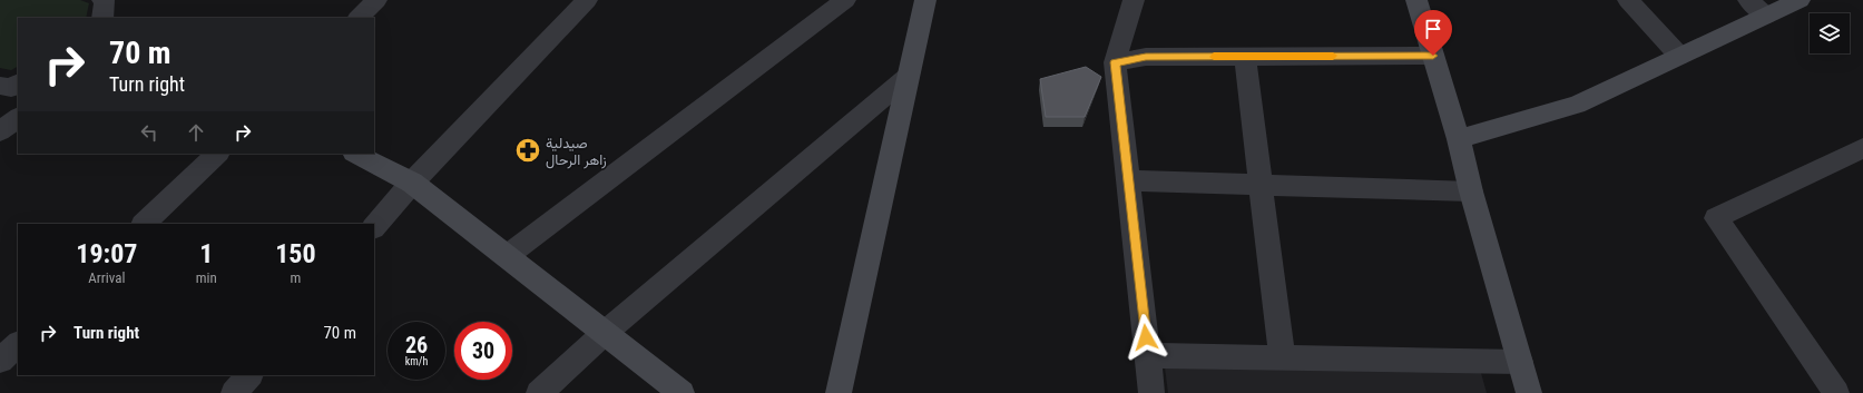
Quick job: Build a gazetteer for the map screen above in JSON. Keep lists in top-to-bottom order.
{
  "places": {
    "pharmacy": ["صيدلية زاهر الرحال"]
  },
  "page": {
    "turn": ["70 m", "Turn right"],
    "eta": [
      "19:07",
      "Arrival",
      "1",
      "min",
      "150",
      "m"
    ],
    "list": [
      {
        "name": "Turn right",
        "value": "70 m"
      }
    ],
    "speed": "26 km/h",
    "limit": "30"
  }
}
